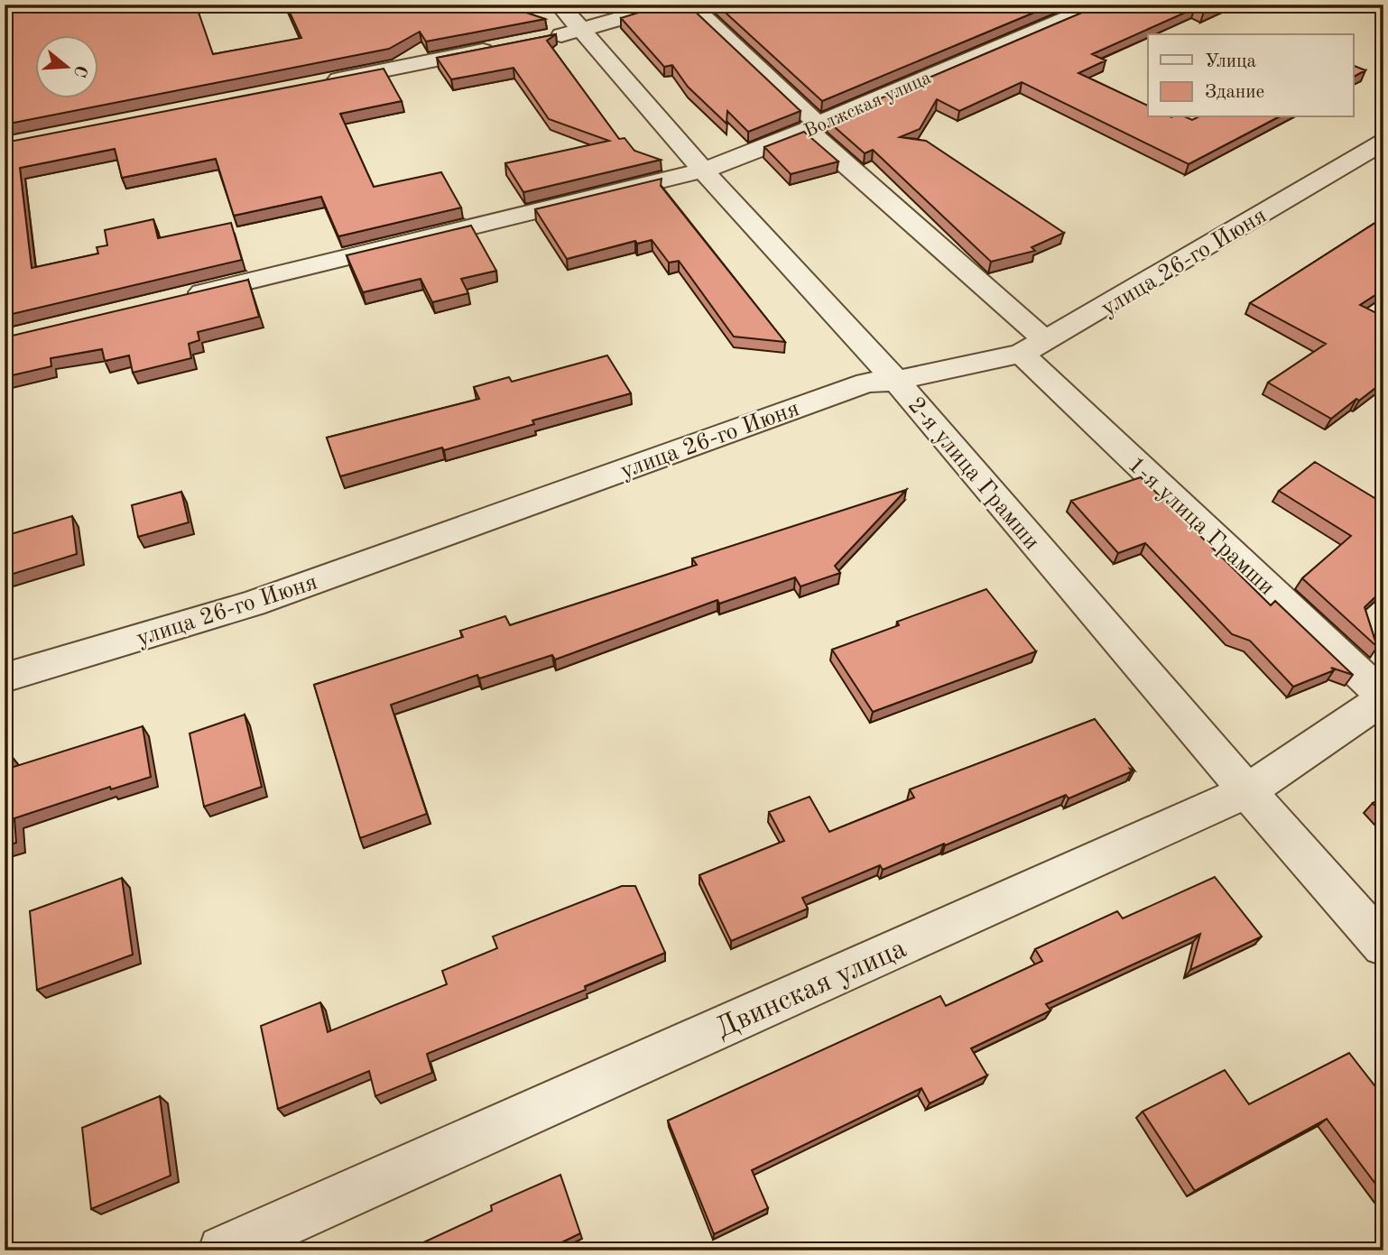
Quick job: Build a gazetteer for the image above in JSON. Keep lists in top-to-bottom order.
{
  "streets": {
    "street": [
      "Волжская улица",
      "улица 26-го Июня",
      "2-я улица Грамши",
      "1-я улица Грамши",
      "Двинская улица"
    ]
  },
  "crossings": [
    ["Волжская улица", "2-я улица Грамши"],
    ["Волжская улица", "1-я улица Грамши"],
    ["улица 26-го Июня", "2-я улица Грамши"],
    ["улица 26-го Июня", "1-я улица Грамши"],
    ["2-я улица Грамши", "Двинская улица"],
    ["1-я улица Грамши", "Двинская улица"]
  ],
  "legend": ["Улица", "Здание"],
  "north": "right"
}
